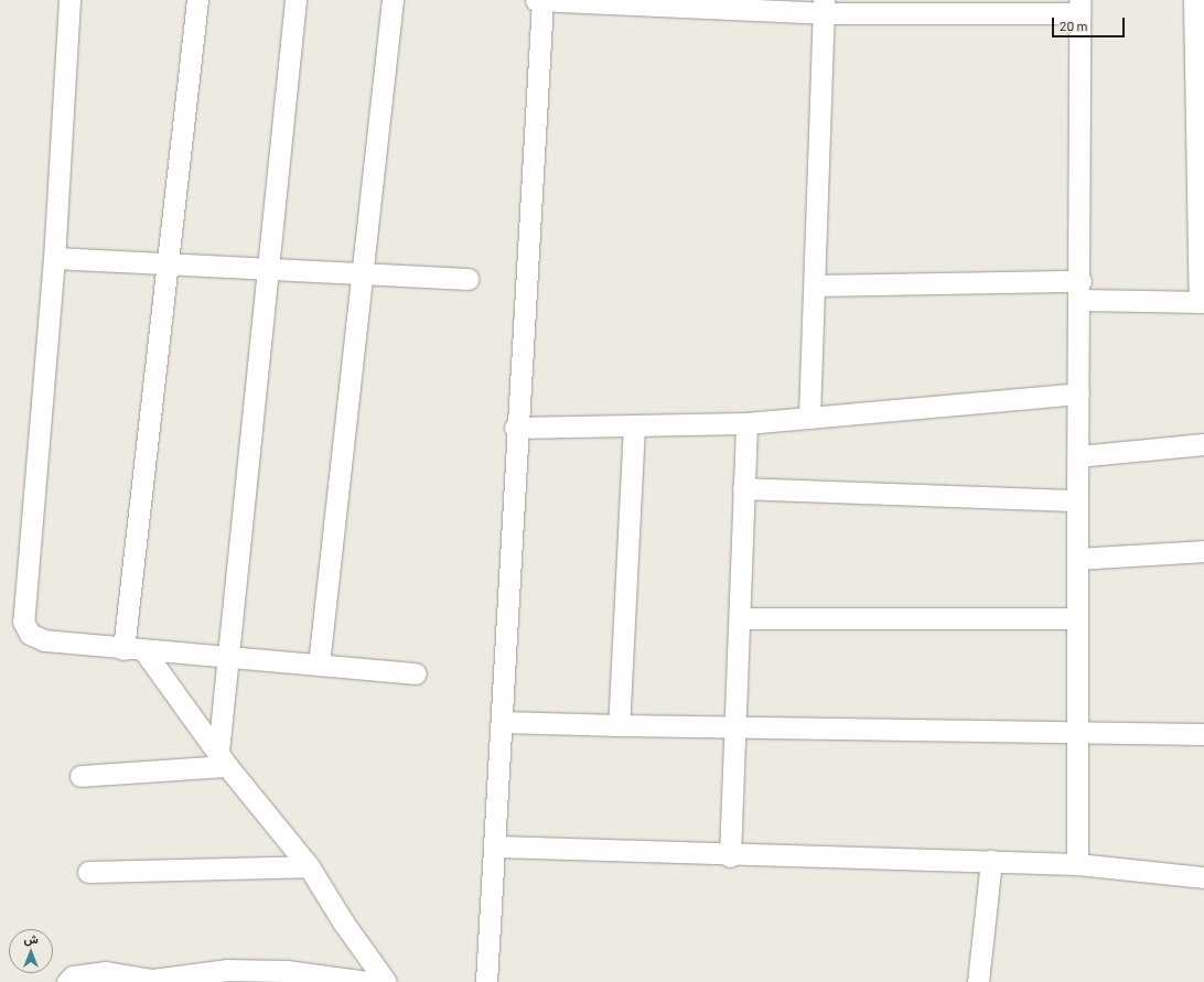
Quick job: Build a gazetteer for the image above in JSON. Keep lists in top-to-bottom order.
{
  "scale_bar": "20 m",
  "north": "top"
}
